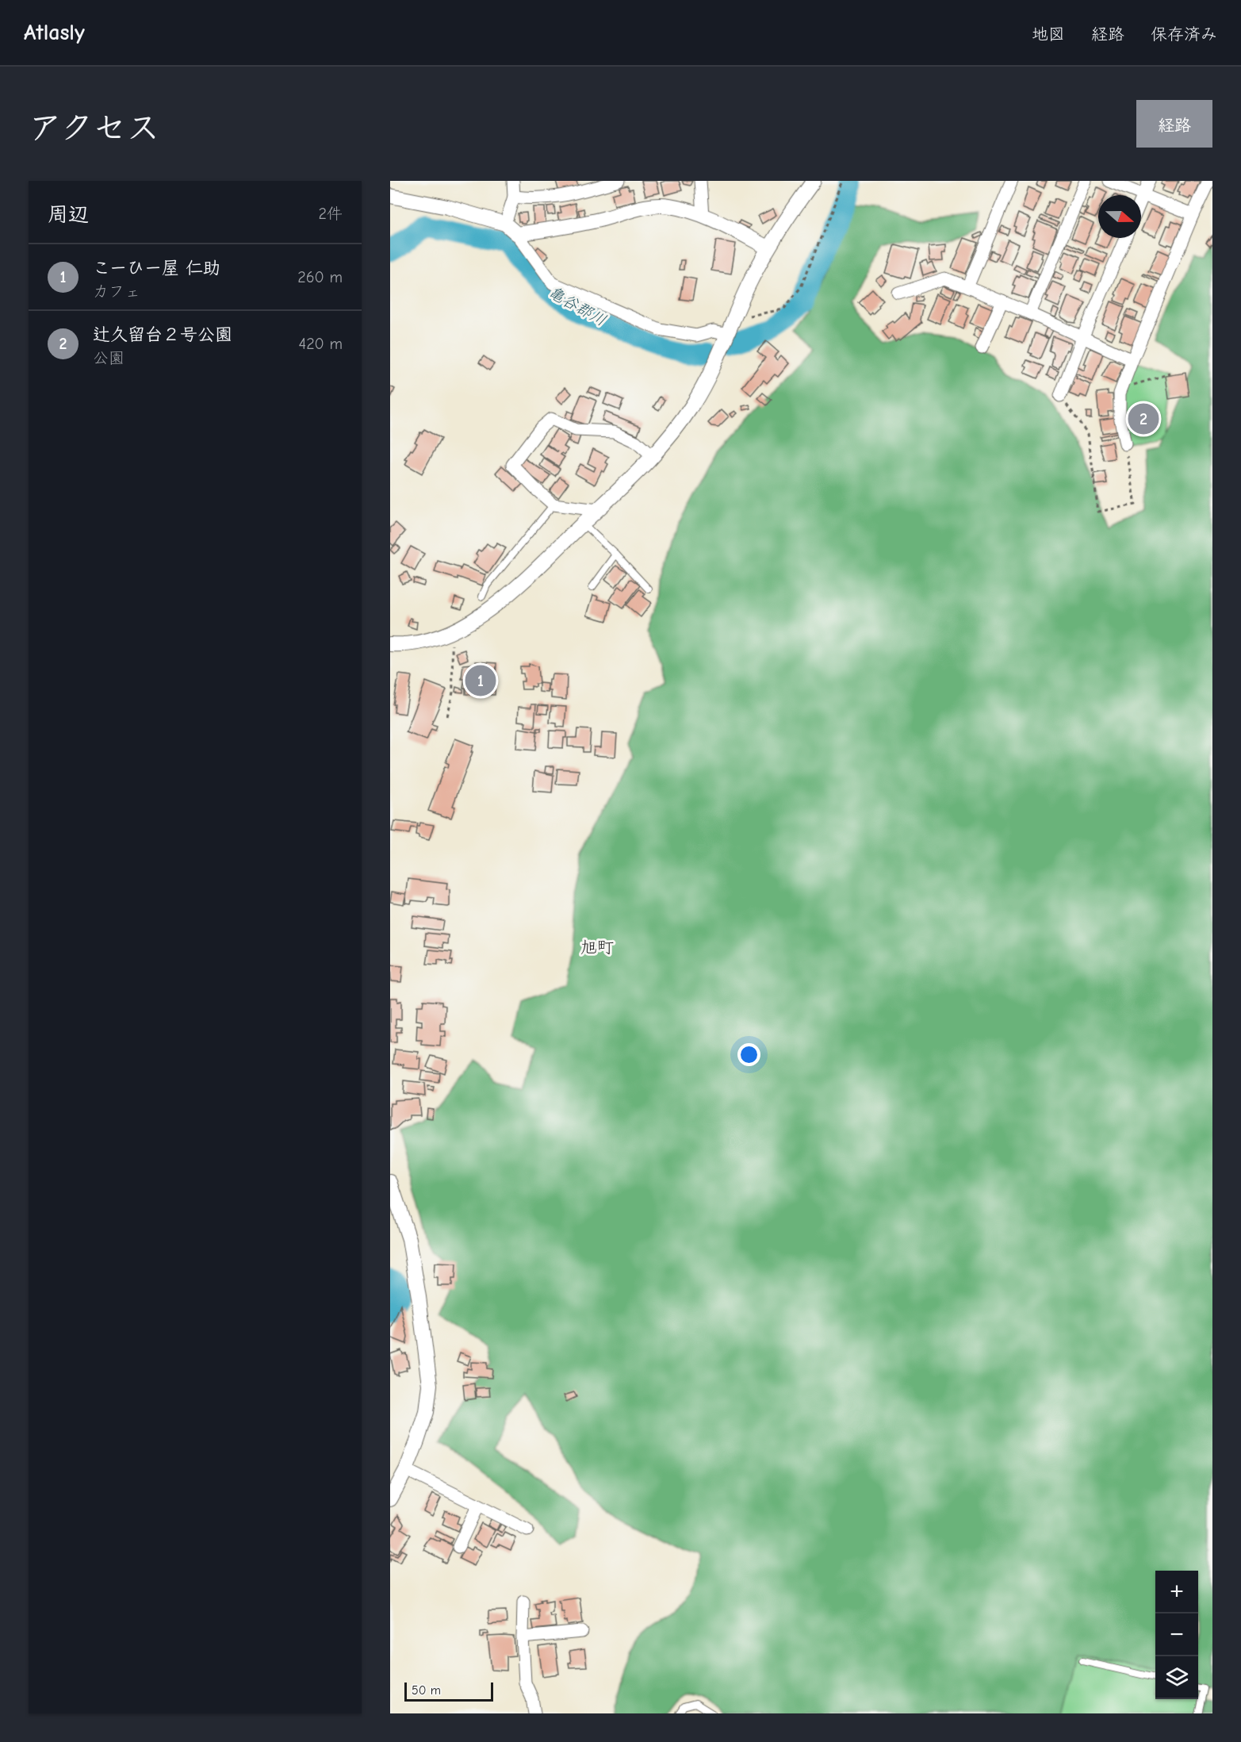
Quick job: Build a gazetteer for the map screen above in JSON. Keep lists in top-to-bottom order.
{
  "districts": ["旭町"],
  "water": ["亀谷郡川"],
  "scale_bar": "50 m",
  "north": "right",
  "page": {
    "header": "Atlasly",
    "nav": ["地図", "経路", "保存済み"],
    "title": "アクセス",
    "buttons": "経路",
    "heading": ["周辺", "2件"],
    "list": [
      {
        "mark": "1",
        "name": "こーひー屋 仁助",
        "note": "カフェ",
        "value": "260 m"
      },
      {
        "mark": "2",
        "name": "辻久留台２号公園",
        "note": "公園",
        "value": "420 m"
      }
    ],
    "pins": ["2", "1"],
    "map_buttons": ["+", "−"],
    "scale": "50 m"
  }
}
